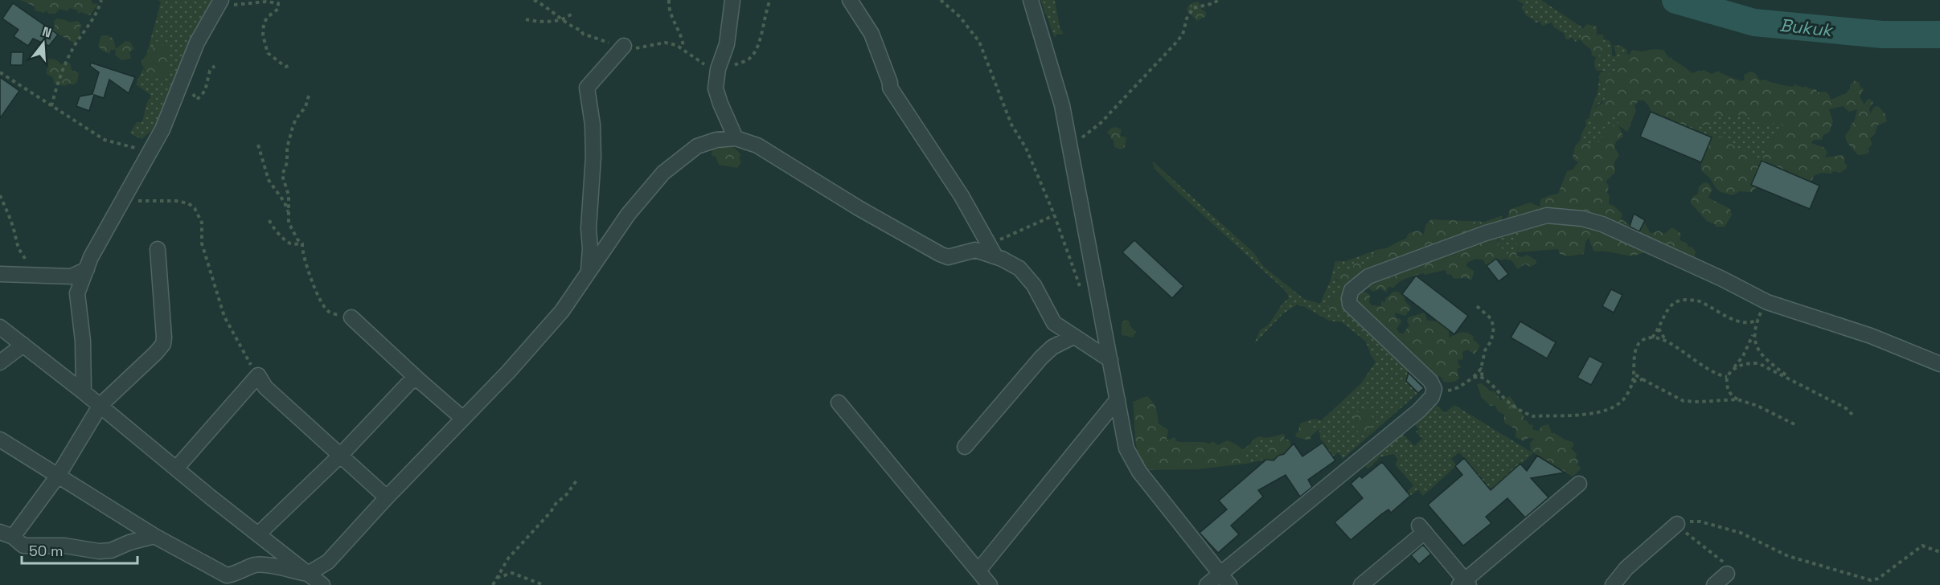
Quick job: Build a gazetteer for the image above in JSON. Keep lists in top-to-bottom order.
{
  "water": ["Bukuk"],
  "scale_bar": "50 m",
  "north": "top"
}
